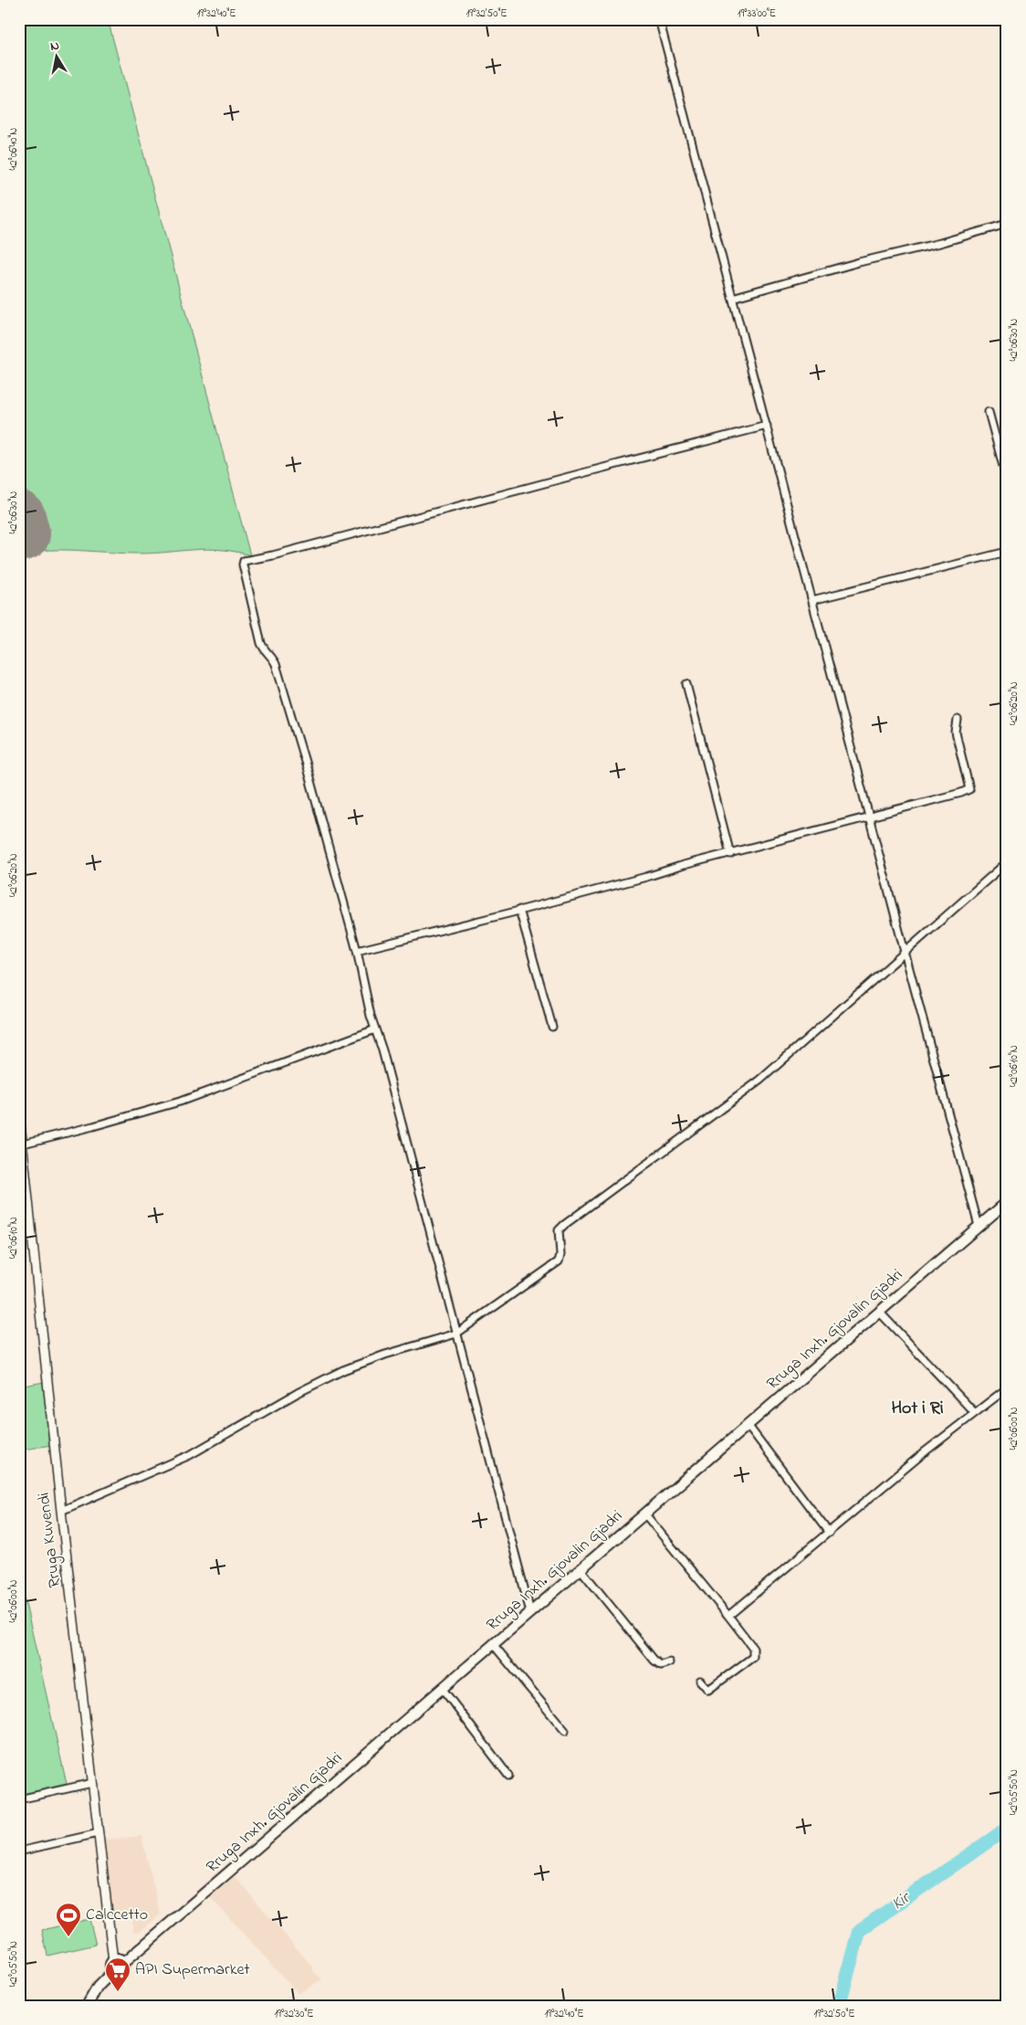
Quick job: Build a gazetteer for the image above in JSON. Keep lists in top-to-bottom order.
{
  "streets": {
    "main road": ["Rruga Inxh. Gjovalin Gjadri"],
    "street": ["Rruga Kuvendi"]
  },
  "crossings": [
    ["Rruga Inxh. Gjovalin Gjadri", "Rruga Kuvendi"]
  ],
  "districts": ["Hot i Ri"],
  "water": ["Kir"],
  "places": {
    "sports": ["Calccetto"],
    "supermarket": ["API Supermarket"]
  },
  "north": "top",
  "coordinates": [
    "19°32'40\"E",
    "19°32'50\"E",
    "19°33'00\"E",
    "42°06'40\"N",
    "42°06'30\"N",
    "42°06'20\"N",
    "42°06'10\"N",
    "42°06'00\"N",
    "42°05'50\"N",
    "19°32'30\"E"
  ]
}
